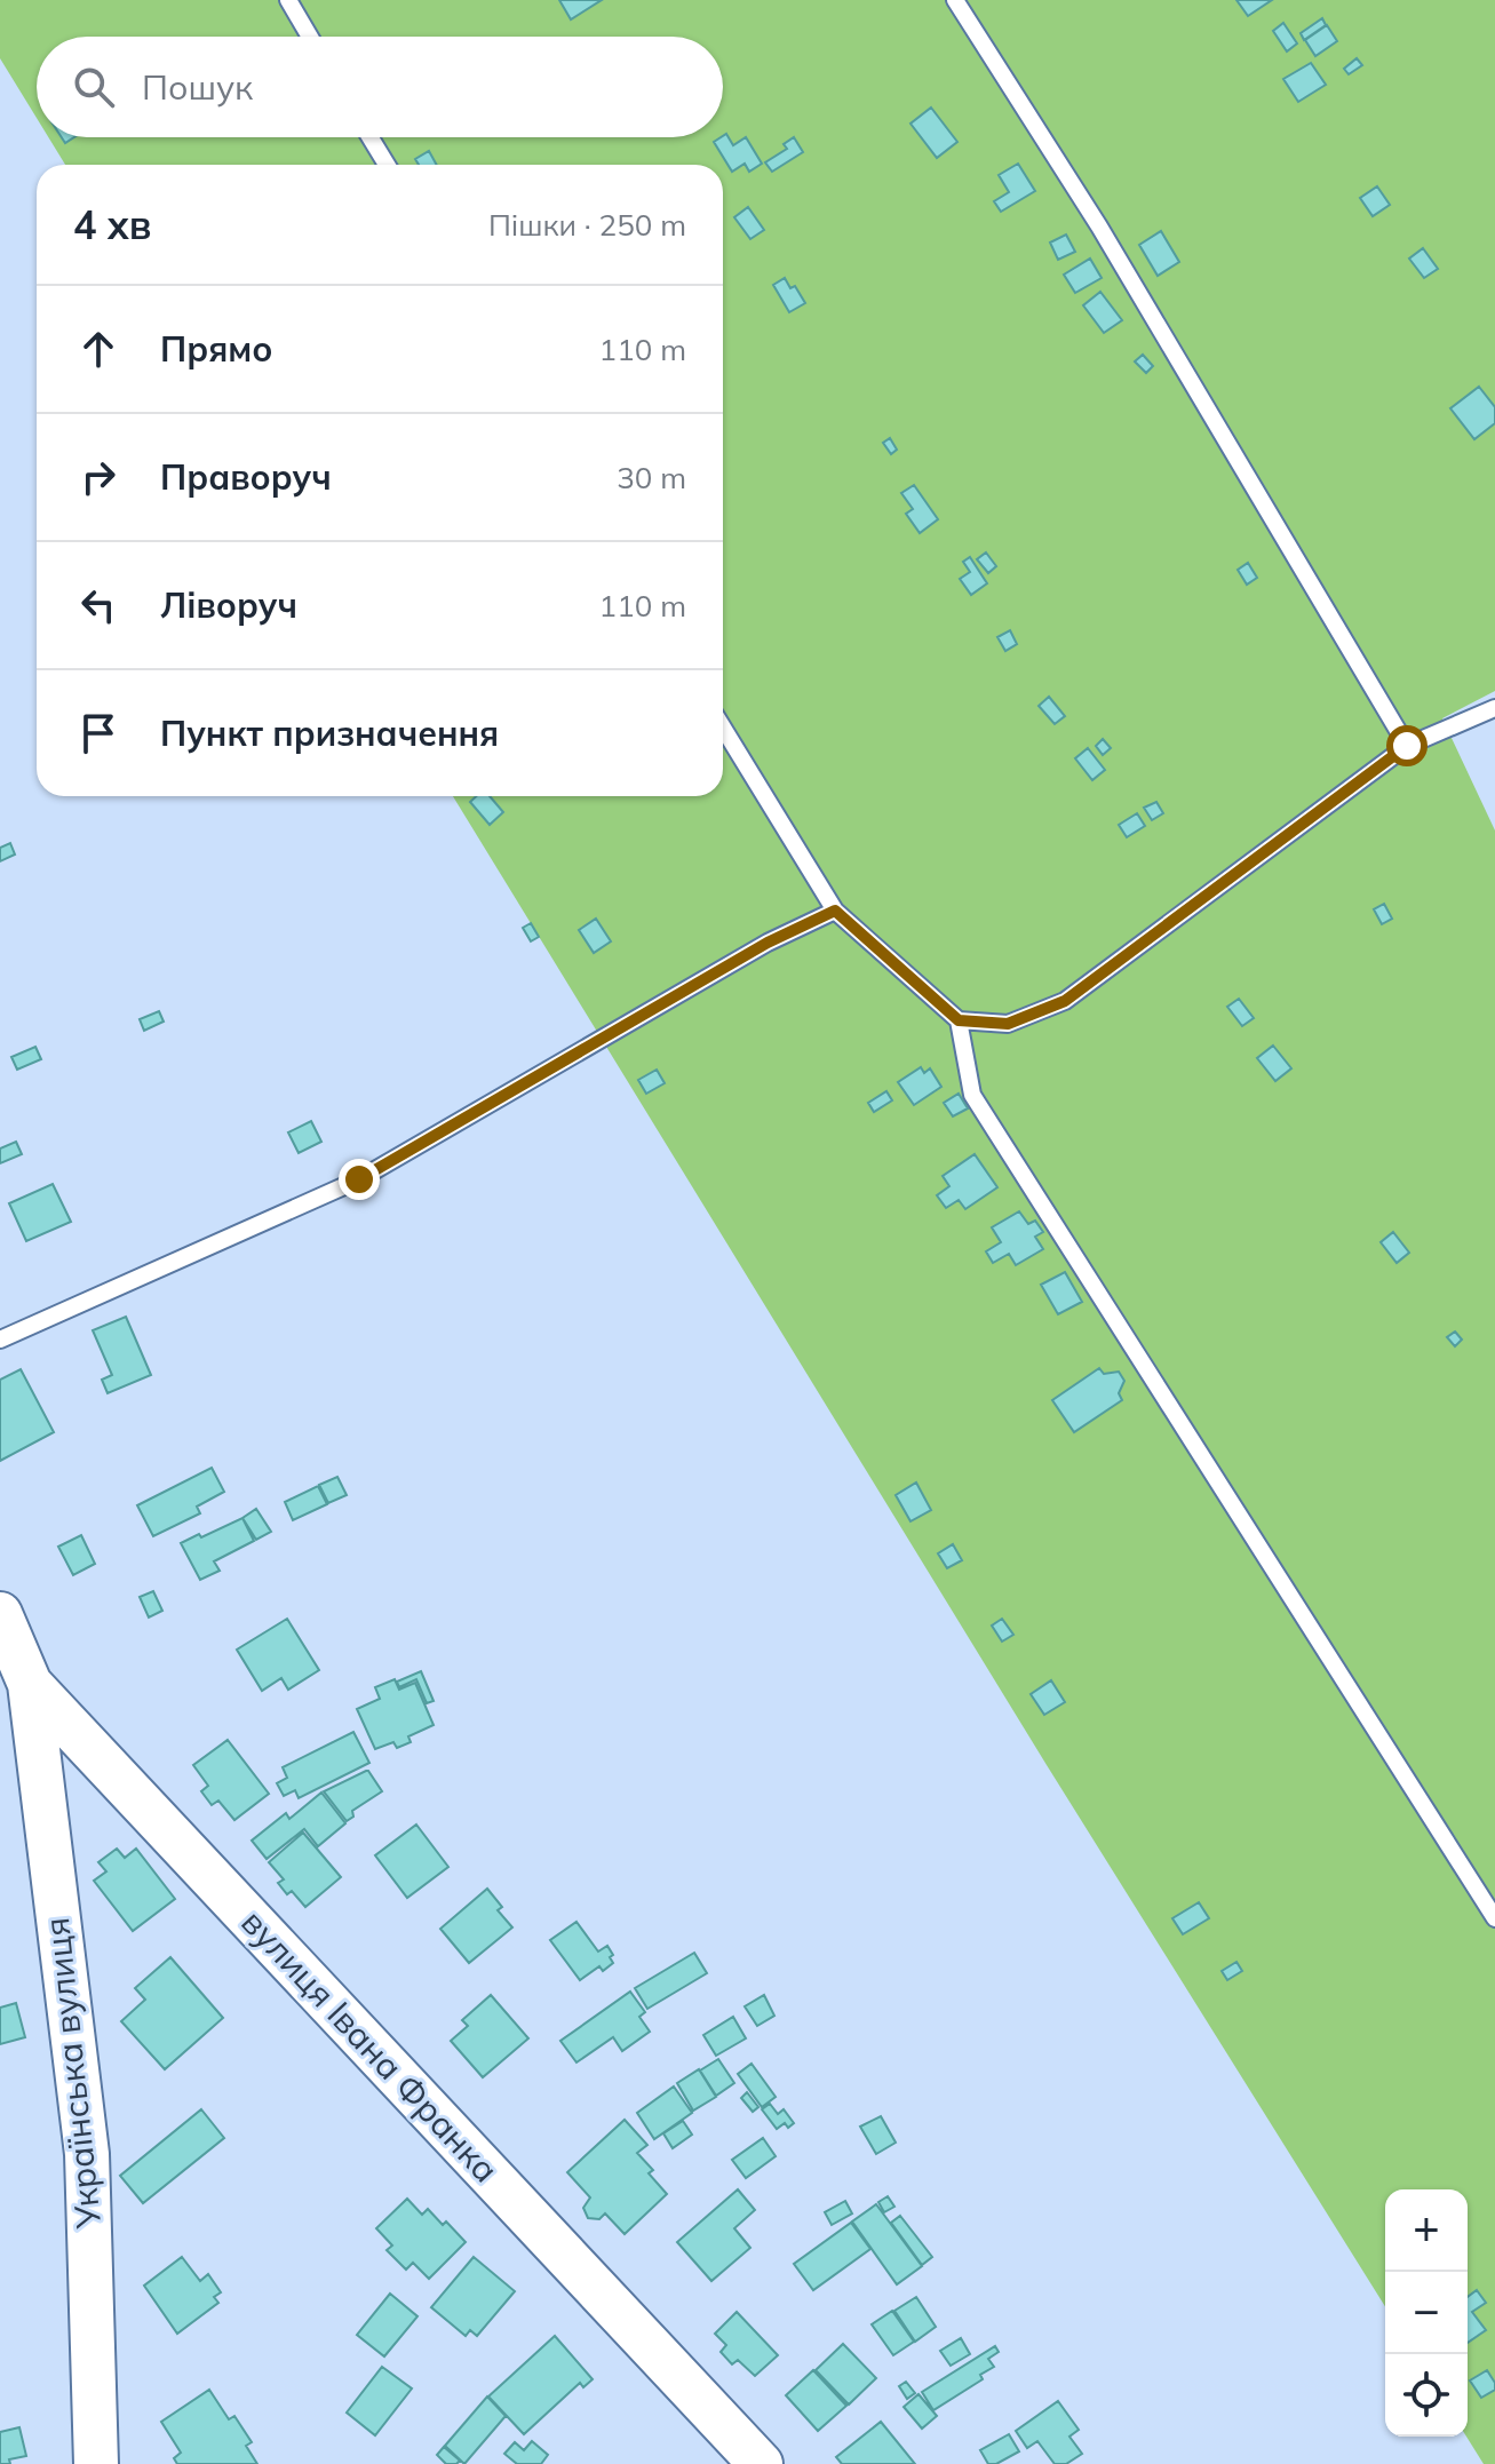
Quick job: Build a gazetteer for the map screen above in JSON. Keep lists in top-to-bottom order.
{
  "streets": {
    "street": ["вулиця Івана Франка", "Українська вулиця"]
  },
  "crossings": [
    ["вулиця Івана Франка", "Українська вулиця"]
  ],
  "page": {
    "search": "Пошук",
    "heading": ["4 хв", "Пішки · 250 m"],
    "list": [
      ["Прямо", "110 m"],
      ["Праворуч", "30 m"],
      ["Ліворуч", "110 m"],
      "Пункт призначення"
    ],
    "map_buttons": ["+", "−"]
  }
}
